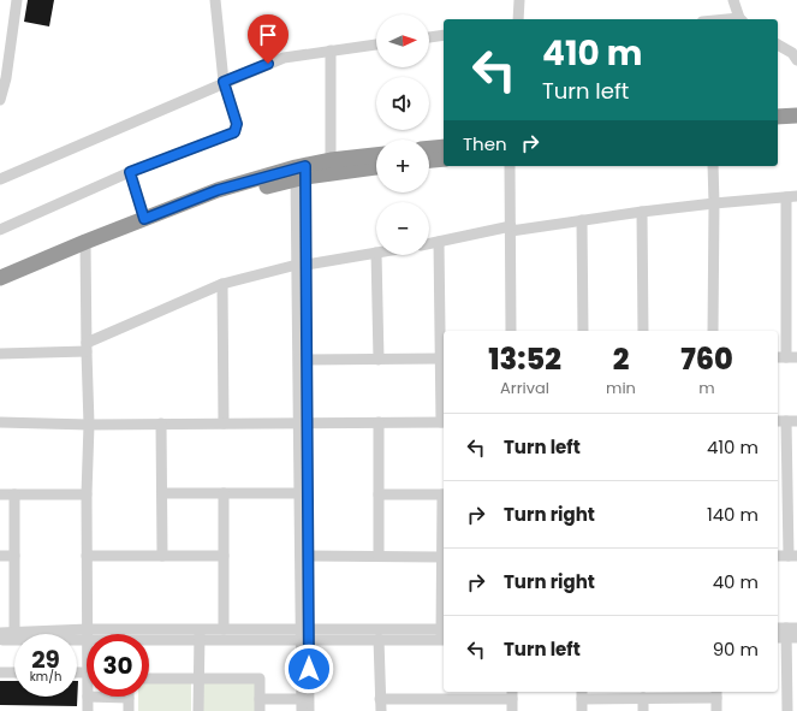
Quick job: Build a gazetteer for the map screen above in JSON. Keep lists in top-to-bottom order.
{
  "north": "right",
  "page": {
    "map_buttons": ["+", "−"],
    "turn": ["410 m", "Turn left"],
    "then": "Then",
    "eta": [
      "13:52",
      "Arrival",
      "2",
      "min",
      "760",
      "m"
    ],
    "list": [
      {
        "name": "Turn left",
        "value": "410 m"
      },
      {
        "name": "Turn right",
        "value": "140 m"
      },
      {
        "name": "Turn right",
        "value": "40 m"
      },
      {
        "name": "Turn left",
        "value": "90 m"
      }
    ],
    "speed": "29 km/h",
    "limit": "30"
  }
}
